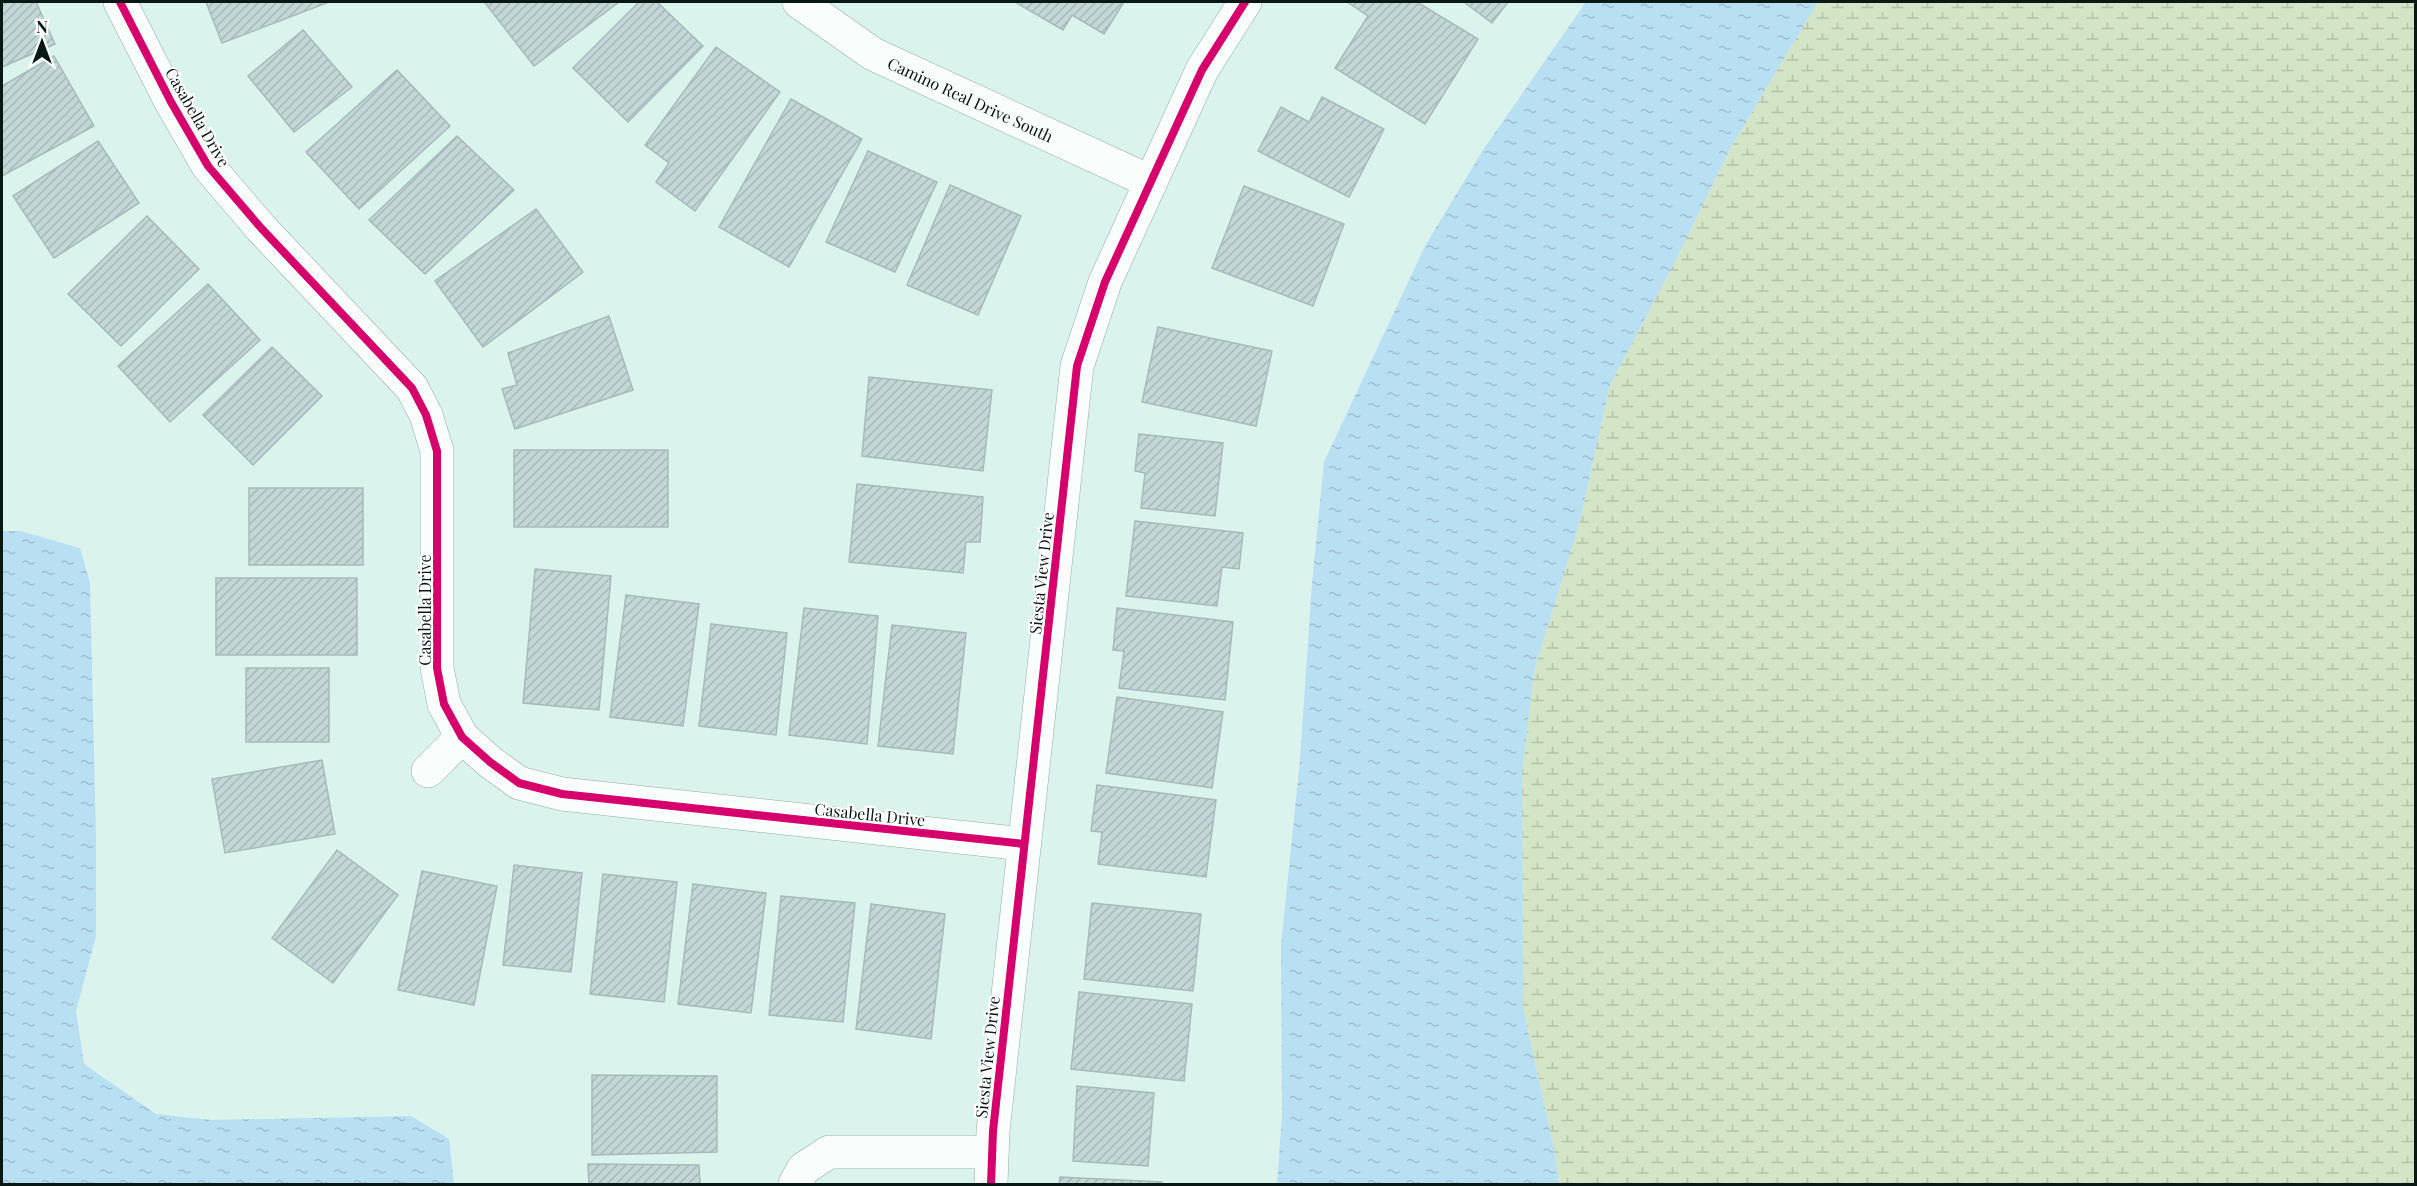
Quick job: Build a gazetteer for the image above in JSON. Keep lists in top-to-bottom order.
{
  "streets": {
    "street": ["Camino Real Drive South", "Casabella Drive", "Siesta View Drive"]
  },
  "crossings": [
    ["Camino Real Drive South", "Siesta View Drive"],
    ["Casabella Drive", "Siesta View Drive"]
  ],
  "north": "top"
}
